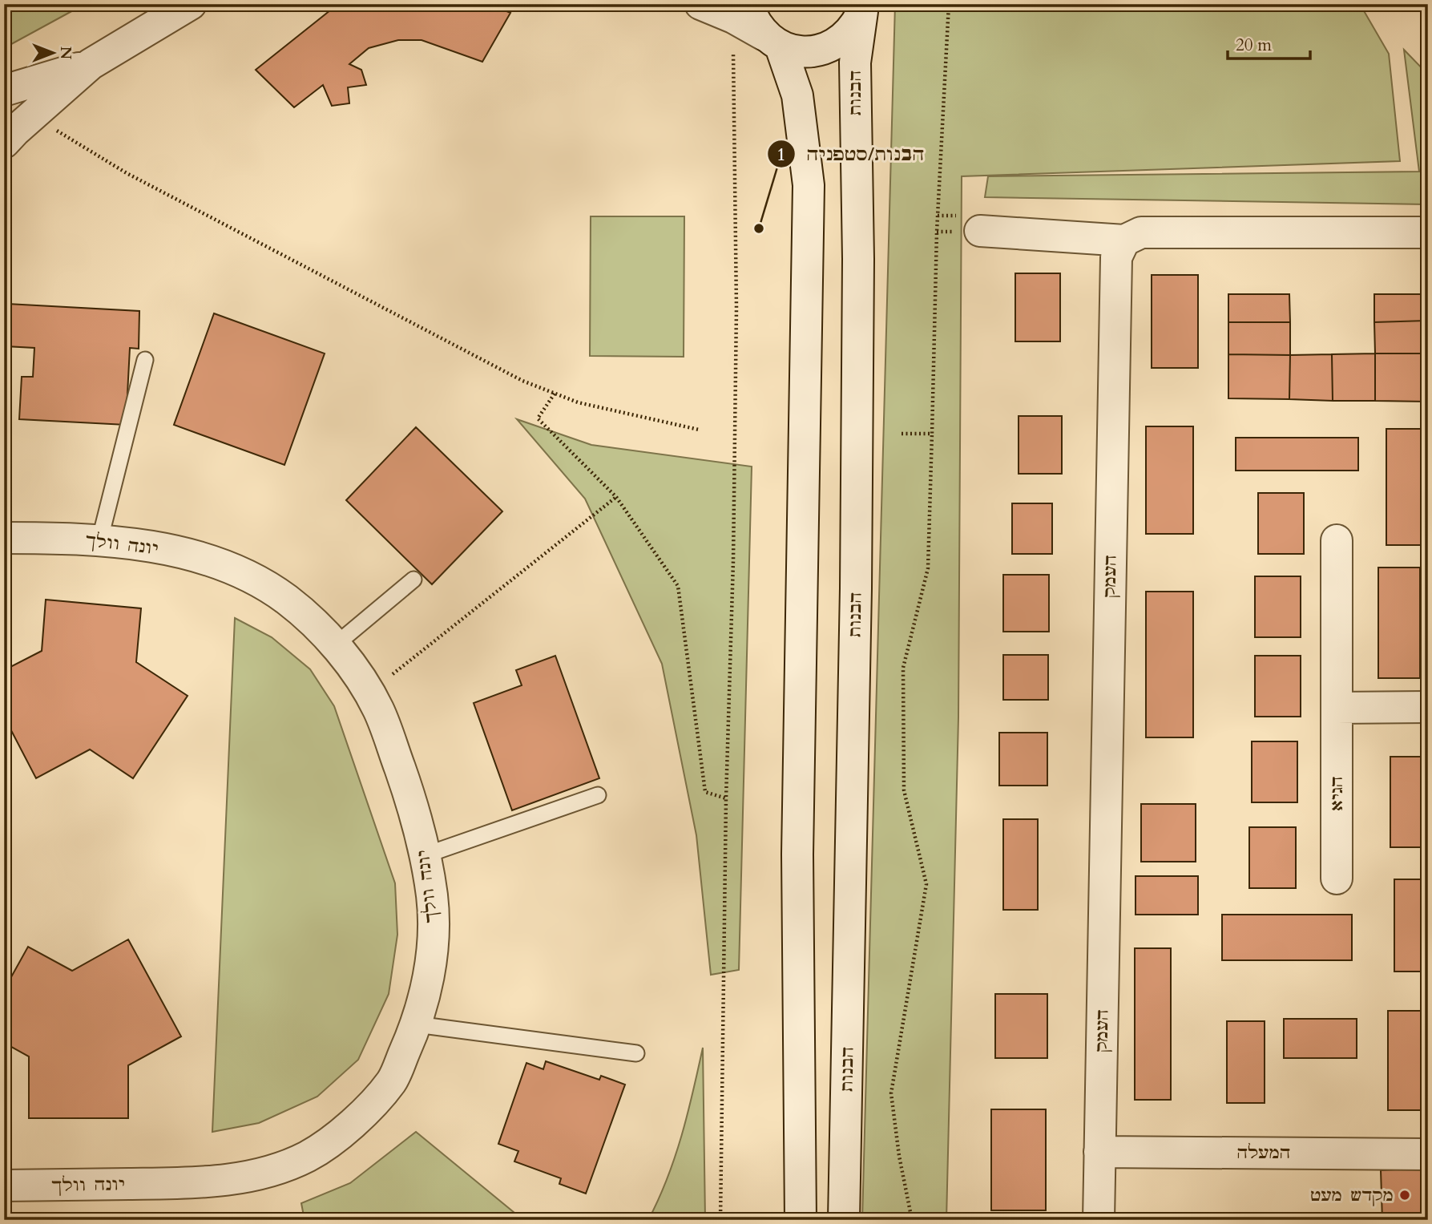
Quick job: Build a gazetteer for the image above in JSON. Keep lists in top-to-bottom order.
{
  "streets": {
    "street": [
      "הבנות",
      "יונה וולך",
      "העמק",
      "הגיא",
      "המעלה"
    ]
  },
  "crossings": [
    ["העמק", "המעלה"]
  ],
  "places": ["הבנות/סטפניה", "מקדש מעט"],
  "scale_bar": "20 m",
  "north": "right"
}
